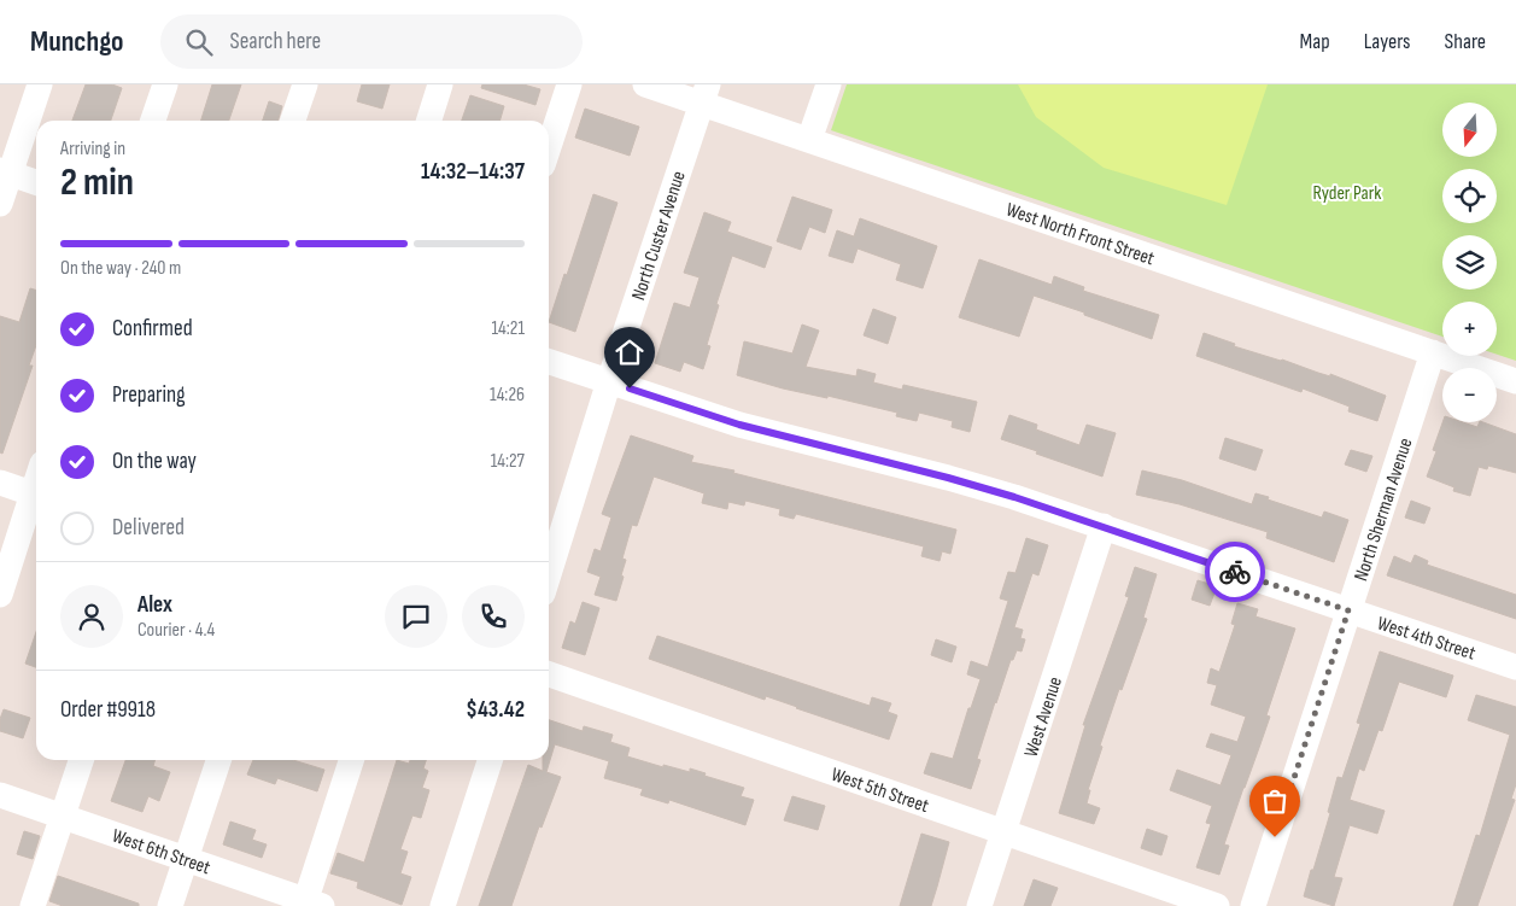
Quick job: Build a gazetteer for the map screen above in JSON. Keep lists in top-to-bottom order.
{
  "streets": {
    "street": [
      "West North Front Street",
      "North Custer Avenue",
      "North Sherman Avenue",
      "West 4th Street",
      "West Avenue",
      "West 5th Street",
      "West 6th Street"
    ]
  },
  "crossings": [
    ["West North Front Street", "North Custer Avenue"],
    ["West North Front Street", "North Sherman Avenue"],
    ["North Custer Avenue", "West 4th Street"],
    ["North Sherman Avenue", "West 4th Street"],
    ["West 4th Street", "West Avenue"],
    ["West Avenue", "West 5th Street"]
  ],
  "parks": ["Ryder Park"],
  "north": "bottom",
  "page": {
    "header": "Munchgo",
    "search": "Search here",
    "nav": ["Map", "Layers", "Share"],
    "map_buttons": ["+", "−"],
    "heading": ["2 min", "Arriving in", "14:32–14:37"],
    "panel": [
      "Alex",
      "Courier · 4.4",
      "Order #9918",
      "$43.42"
    ],
    "bar": "On the way · 240 m",
    "list": [
      ["Confirmed", "14:21"],
      ["Preparing", "14:26"],
      ["On the way", "14:27"],
      "Delivered"
    ]
  }
}
